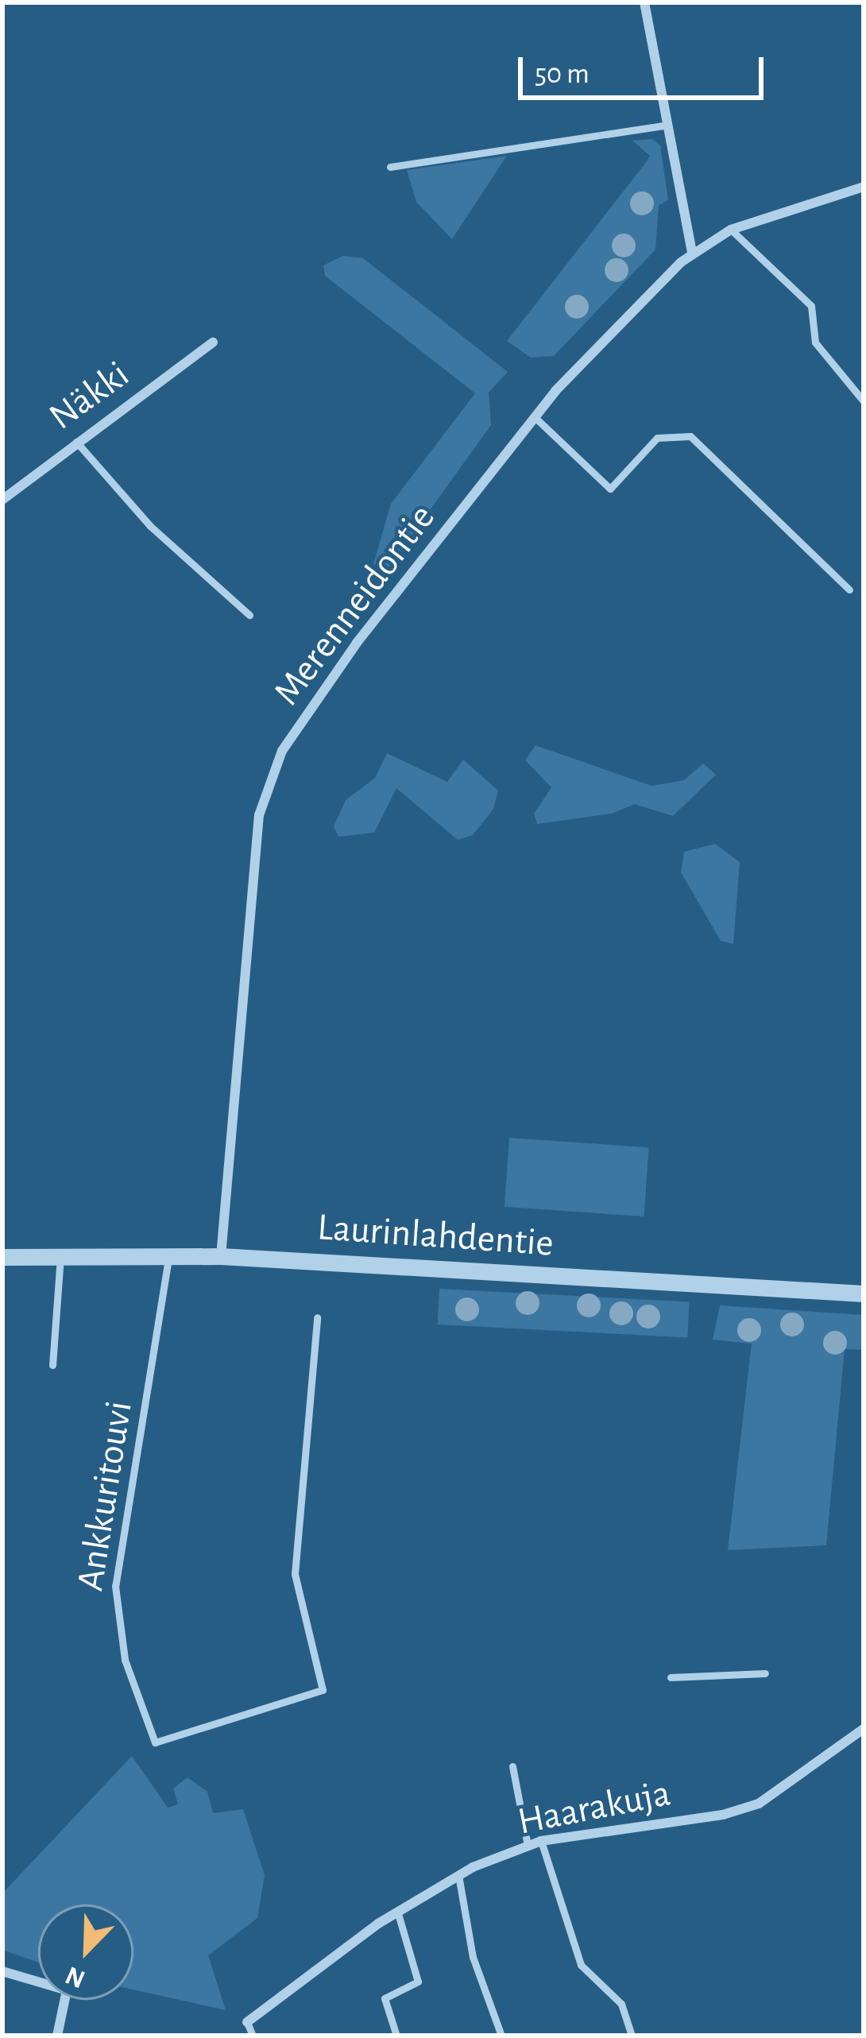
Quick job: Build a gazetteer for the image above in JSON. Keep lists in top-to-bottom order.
{
  "streets": {
    "street": [
      "Näkki",
      "Merenneidontie",
      "Laurinlahdentie",
      "Haarakuja"
    ],
    "lane": ["Ankkuritouvi"]
  },
  "crossings": [
    ["Merenneidontie", "Laurinlahdentie"],
    ["Laurinlahdentie", "Ankkuritouvi"]
  ],
  "scale_bar": "50 m",
  "north": "bottom left"
}
